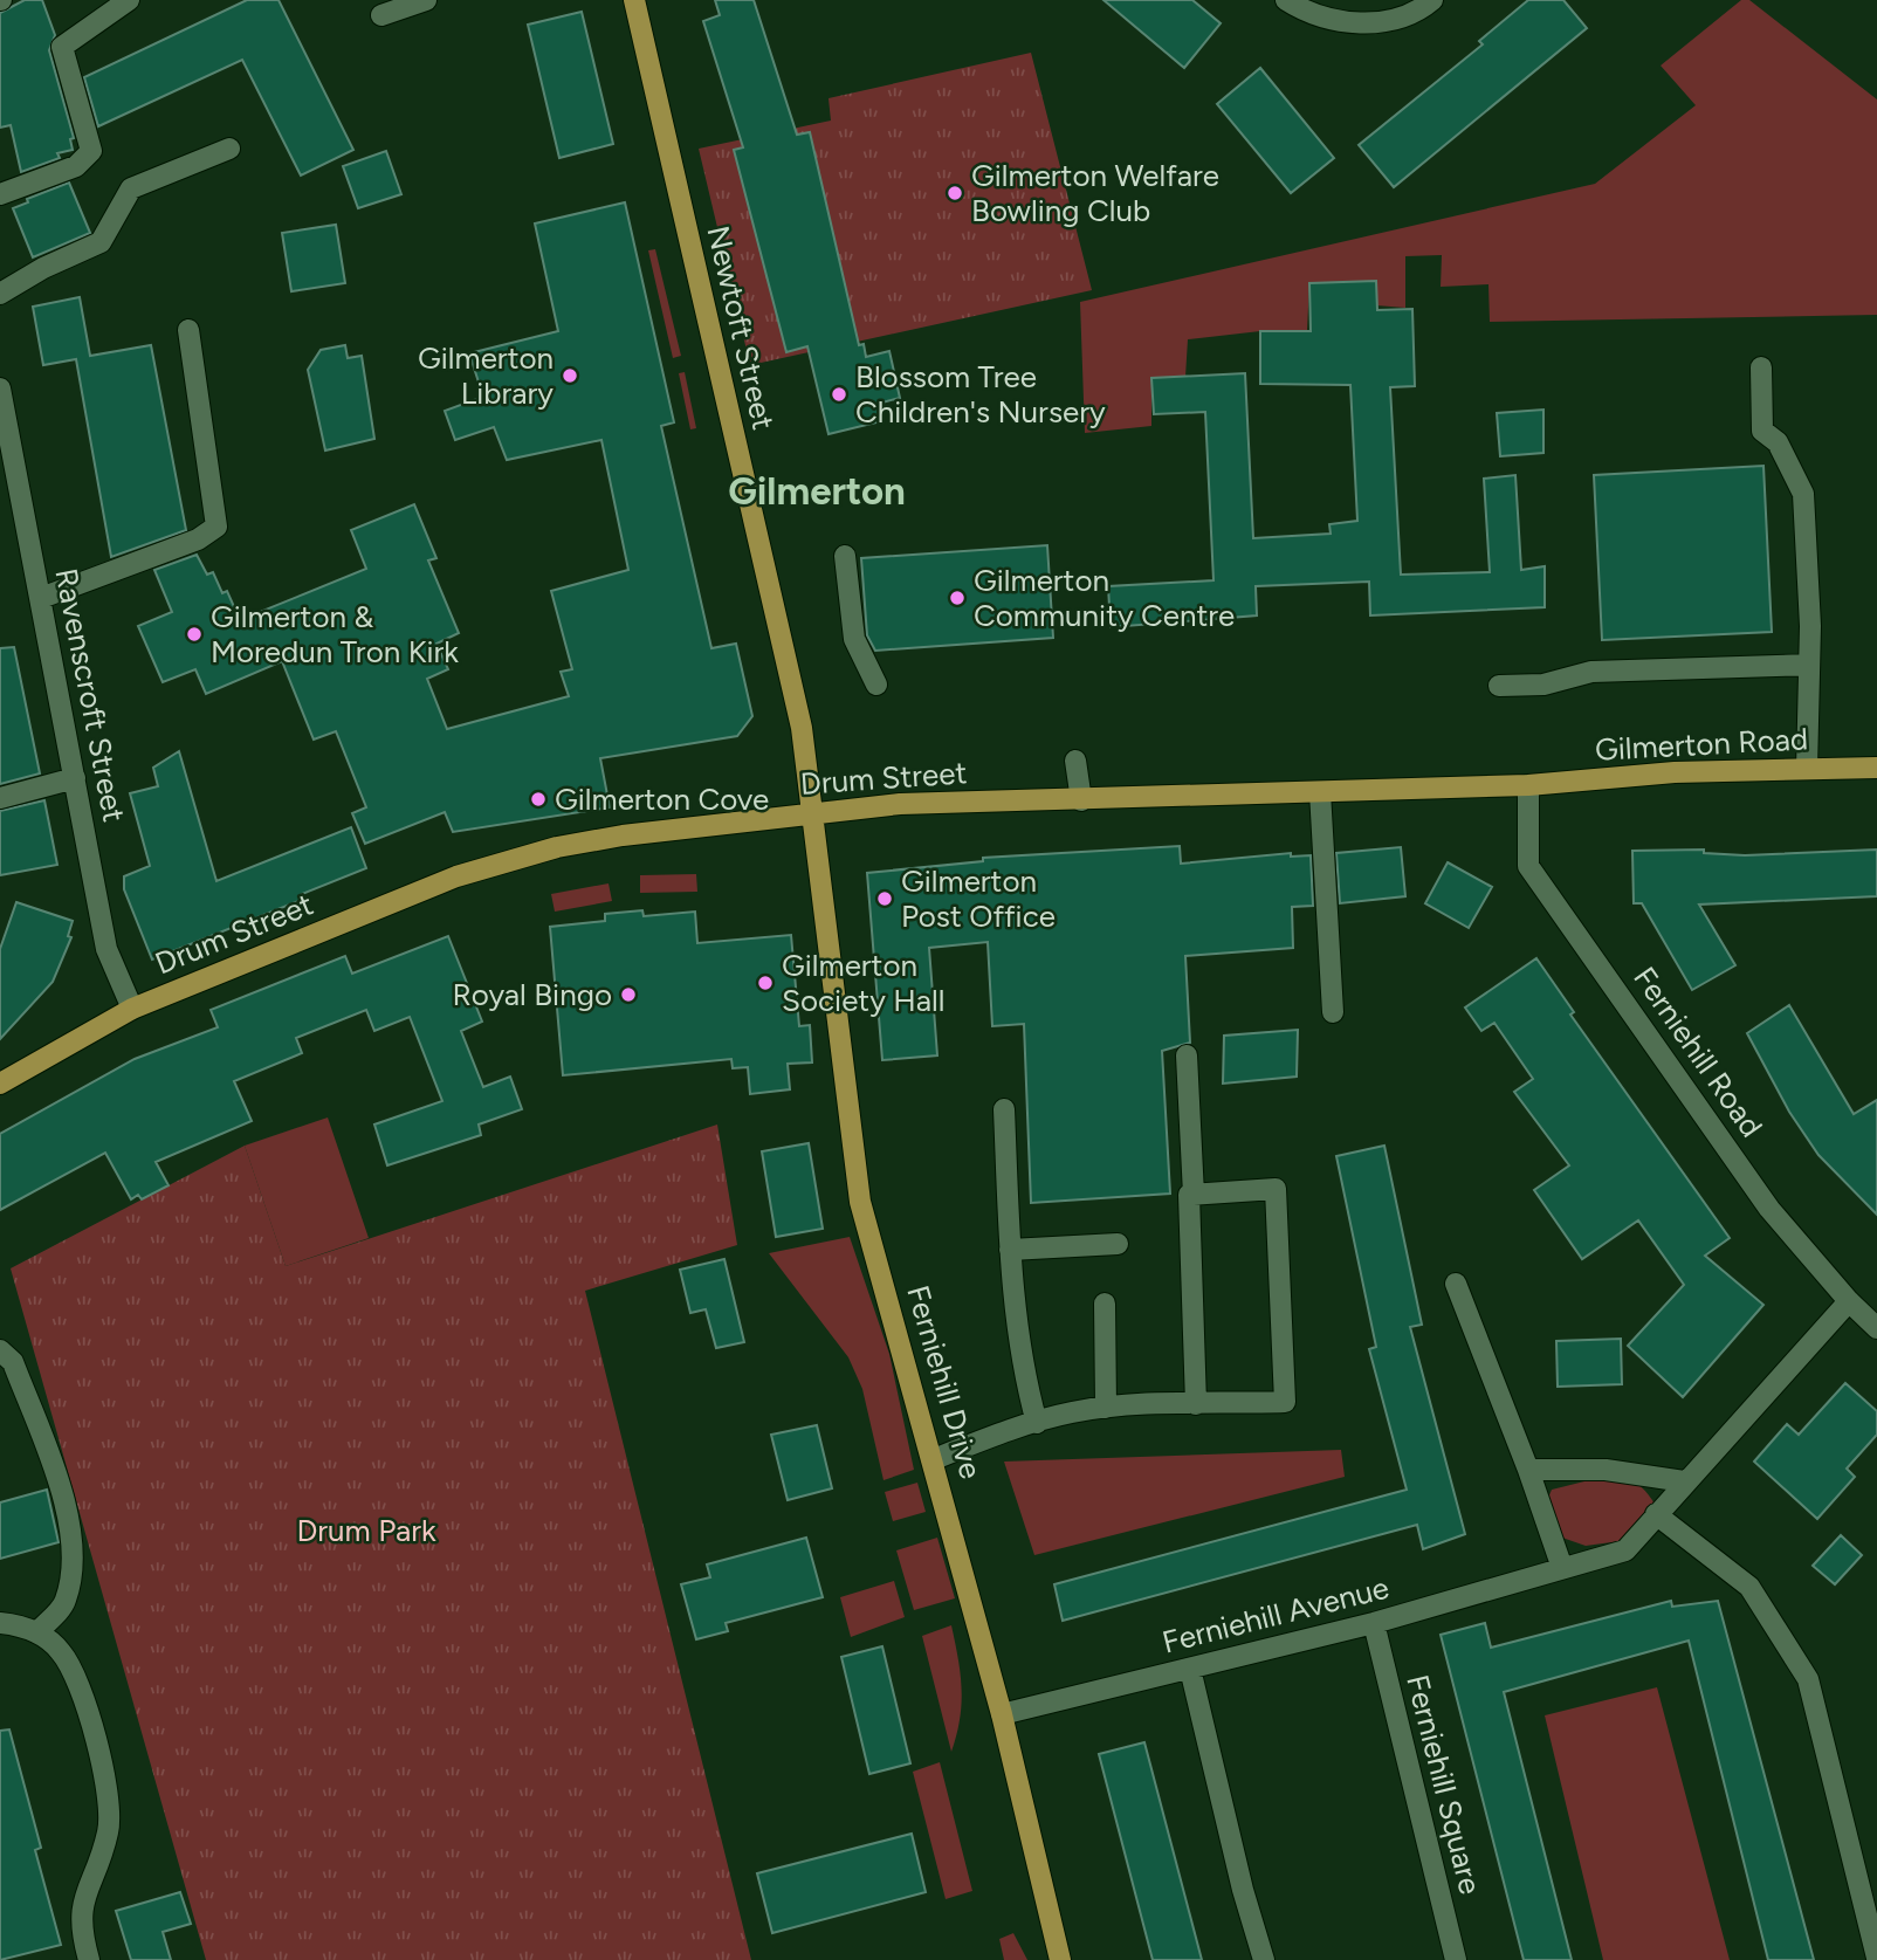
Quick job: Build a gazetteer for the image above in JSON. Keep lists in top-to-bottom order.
{
  "streets": {
    "main road": [
      "Newtoft Street",
      "Gilmerton Road",
      "Drum Street",
      "Ferniehill Drive"
    ],
    "street": [
      "Ravenscroft Street",
      "Ferniehill Road",
      "Ferniehill Avenue",
      "Ferniehill Square"
    ]
  },
  "crossings": [
    ["Newtoft Street", "Drum Street"],
    ["Newtoft Street", "Ferniehill Drive"],
    ["Ravenscroft Street", "Drum Street"],
    ["Gilmerton Road", "Drum Street"],
    ["Gilmerton Road", "Ferniehill Road"],
    ["Drum Street", "Ferniehill Road"],
    ["Drum Street", "Ferniehill Drive"],
    ["Ferniehill Road", "Ferniehill Avenue"],
    ["Ferniehill Drive", "Ferniehill Avenue"],
    ["Ferniehill Avenue", "Ferniehill Square"]
  ],
  "districts": ["Gilmerton"],
  "parks": ["Drum Park"],
  "places": [
    "Gilmerton Welfare Bowling Club",
    "Gilmerton Library",
    "Blossom Tree Children's Nursery",
    "Gilmerton Community Centre",
    "Gilmerton & Moredun Tron Kirk",
    "Gilmerton Cove",
    "Gilmerton Post Office",
    "Gilmerton Society Hall",
    "Royal Bingo"
  ]
}
